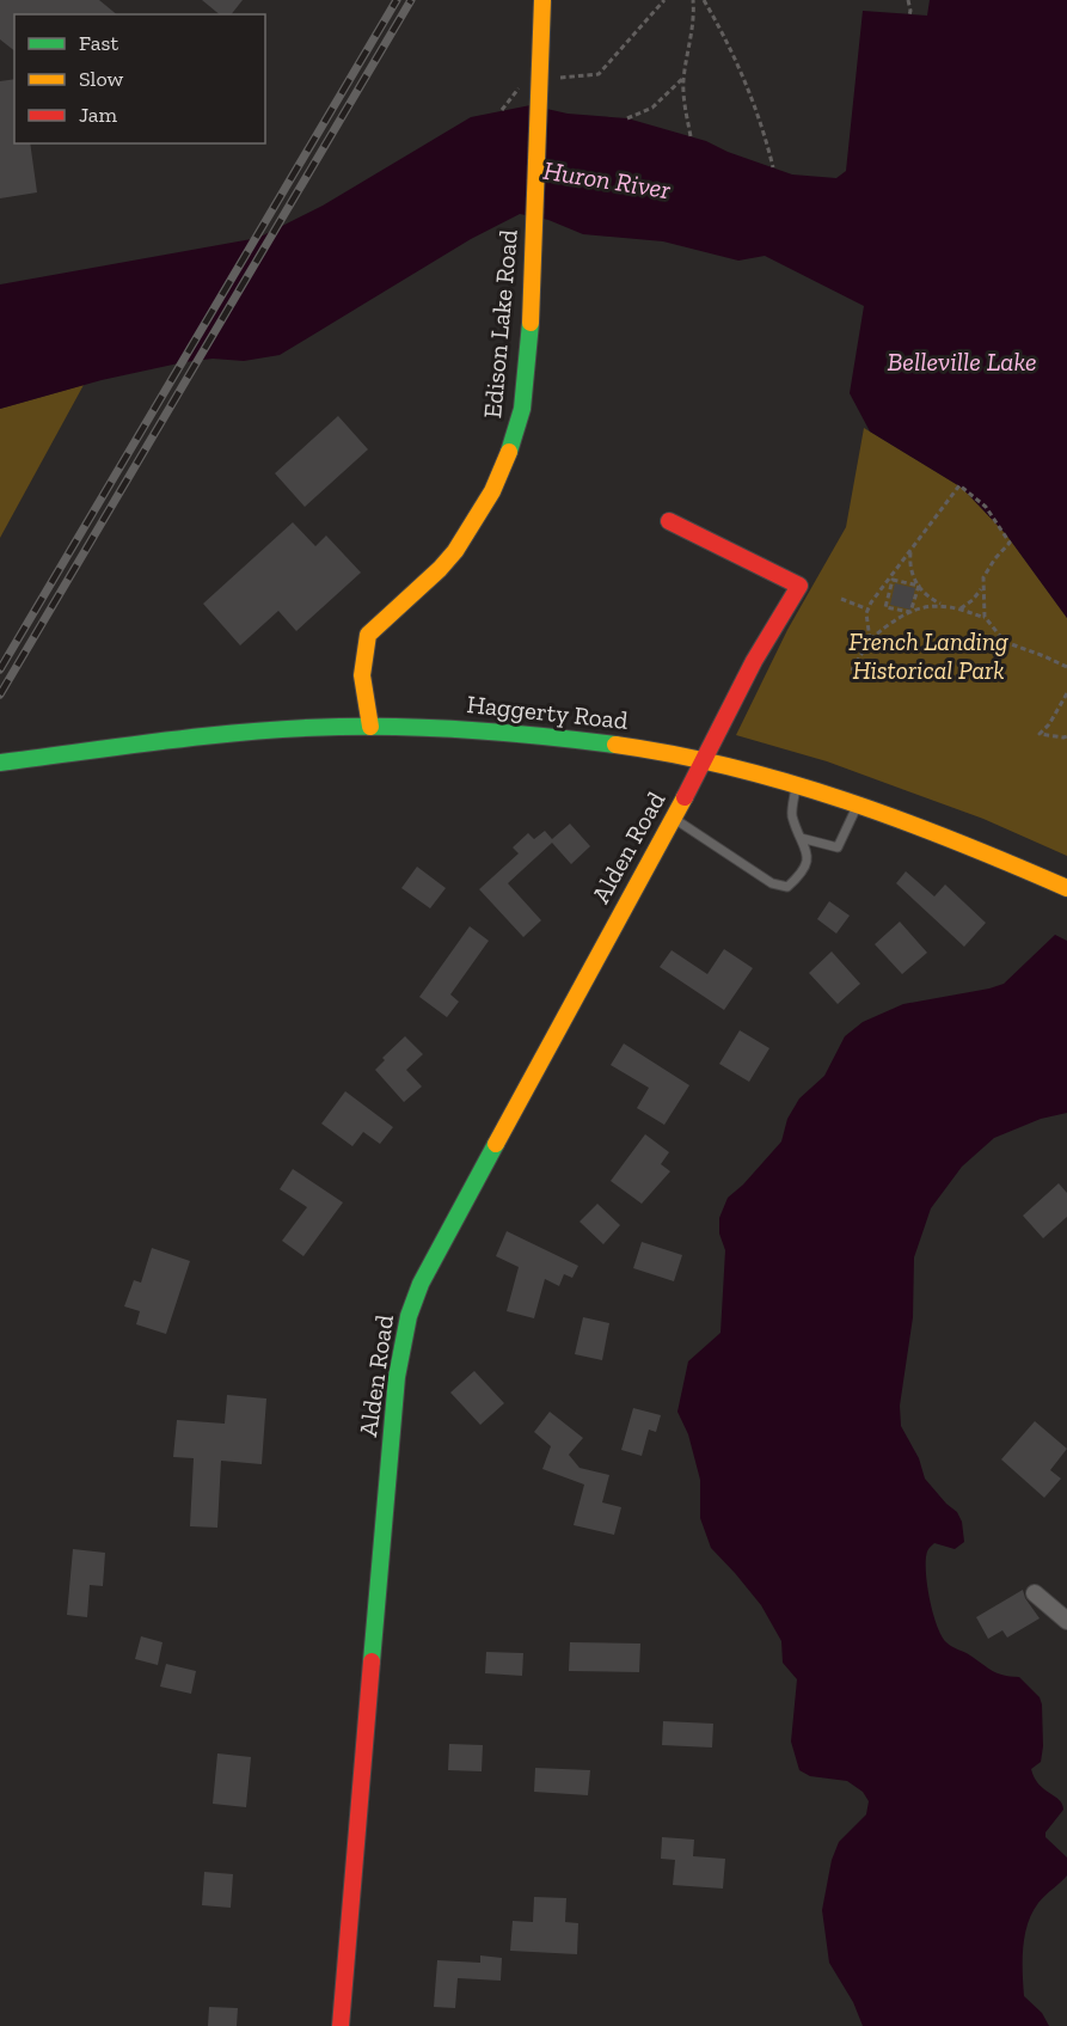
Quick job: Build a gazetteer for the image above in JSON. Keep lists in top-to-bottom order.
{
  "streets": {
    "street": ["Edison Lake Road", "Haggerty Road", "Alden Road"]
  },
  "crossings": [
    ["Edison Lake Road", "Haggerty Road"],
    ["Haggerty Road", "Alden Road"]
  ],
  "water": ["Huron River", "Belleville Lake"],
  "parks": ["French Landing Historical Park"],
  "legend": ["Fast", "Slow", "Jam"]
}
